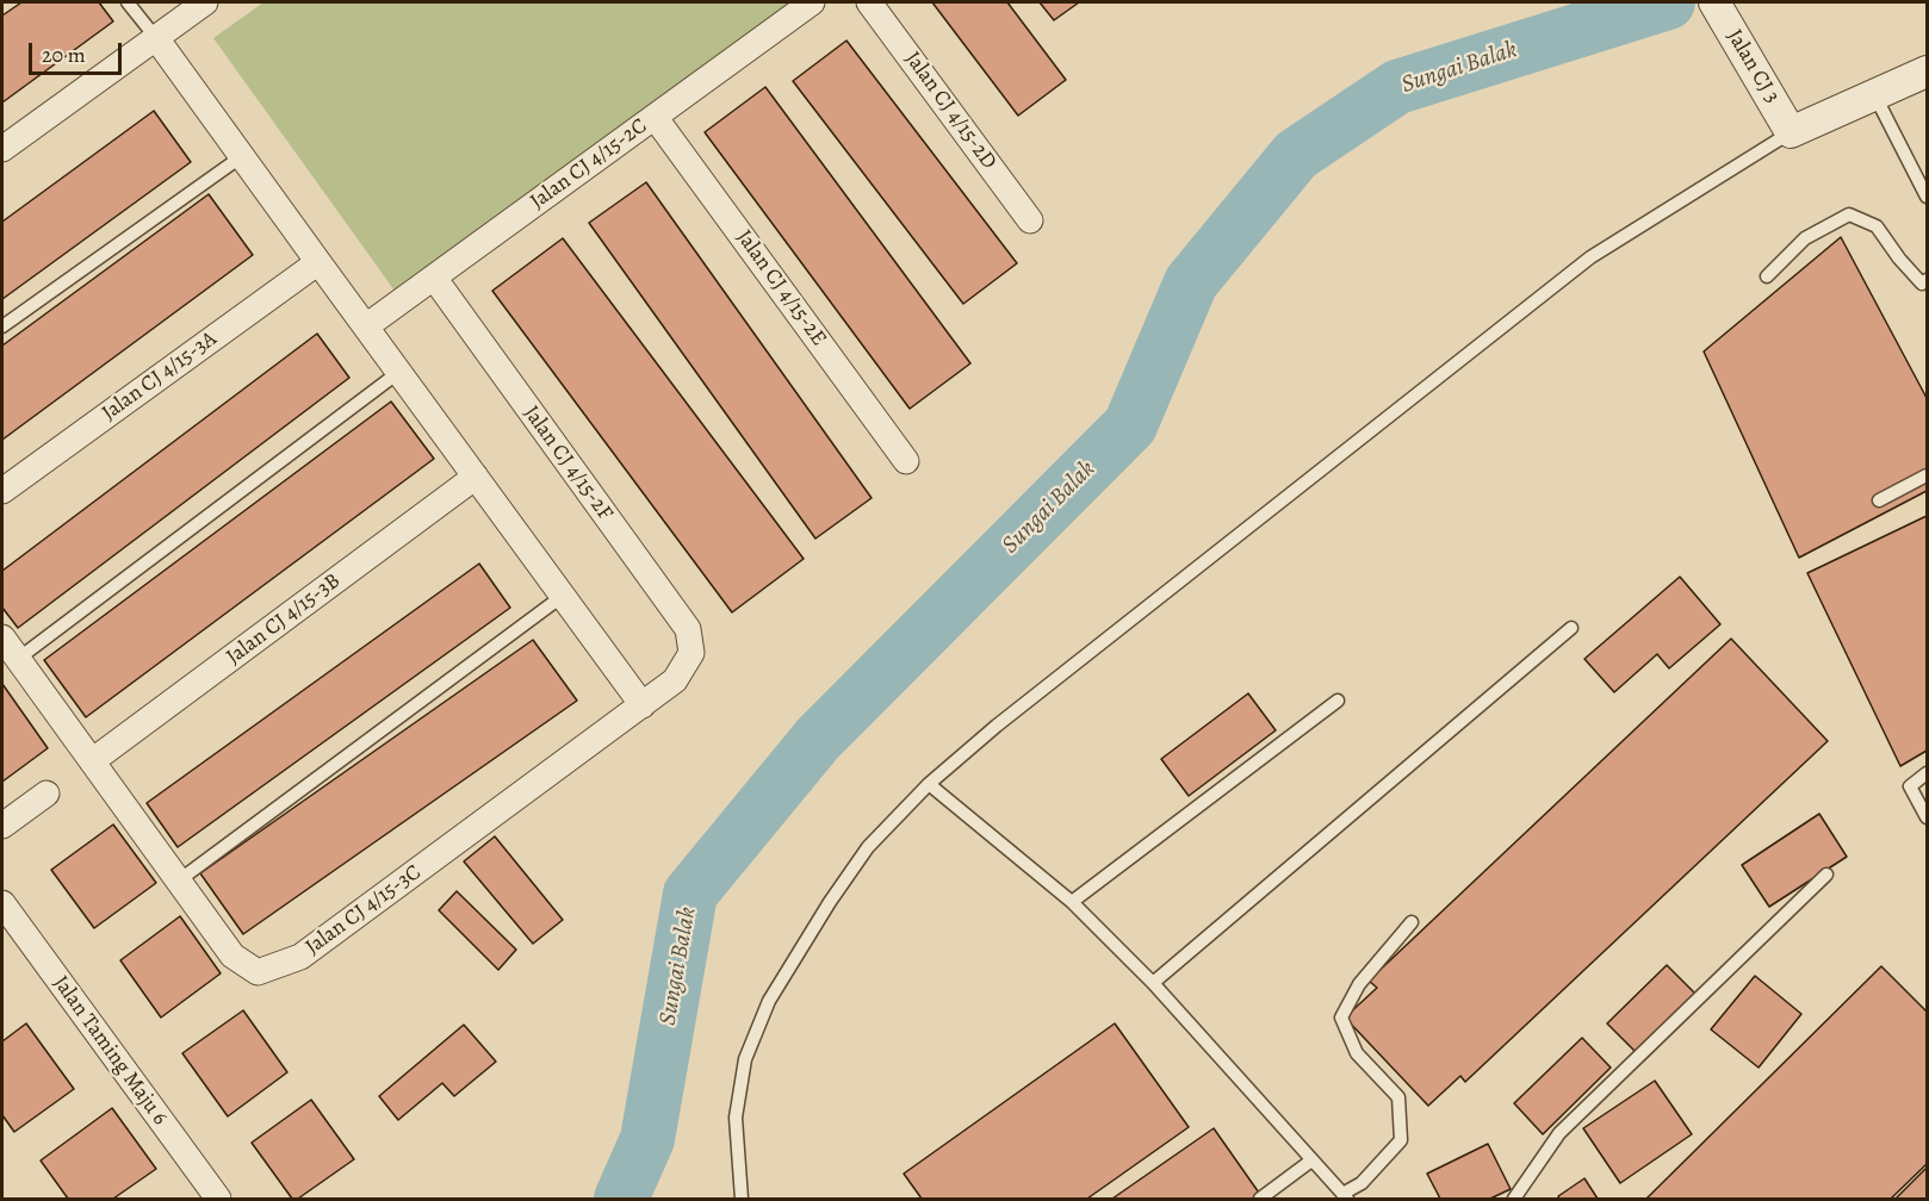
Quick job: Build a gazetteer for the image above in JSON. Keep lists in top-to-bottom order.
{
  "streets": {
    "street": [
      "Jalan CJ 3",
      "Jalan CJ 4/15-2D",
      "Jalan CJ 4/15-2C",
      "Jalan CJ 4/15-2E",
      "Jalan CJ 4/15-3A",
      "Jalan CJ 4/15-2F",
      "Jalan CJ 4/15-3B",
      "Jalan CJ 4/15-3C",
      "Jalan Taming Maju 6"
    ]
  },
  "crossings": [
    ["Jalan CJ 4/15-2C", "Jalan CJ 4/15-2E"],
    ["Jalan CJ 4/15-2C", "Jalan CJ 4/15-2F"],
    ["Jalan CJ 4/15-2F", "Jalan CJ 4/15-3C"],
    ["Jalan CJ 4/15-3B", "Jalan CJ 4/15-3C"]
  ],
  "water": ["Sungai Balak"],
  "scale_bar": "20 m"
}
